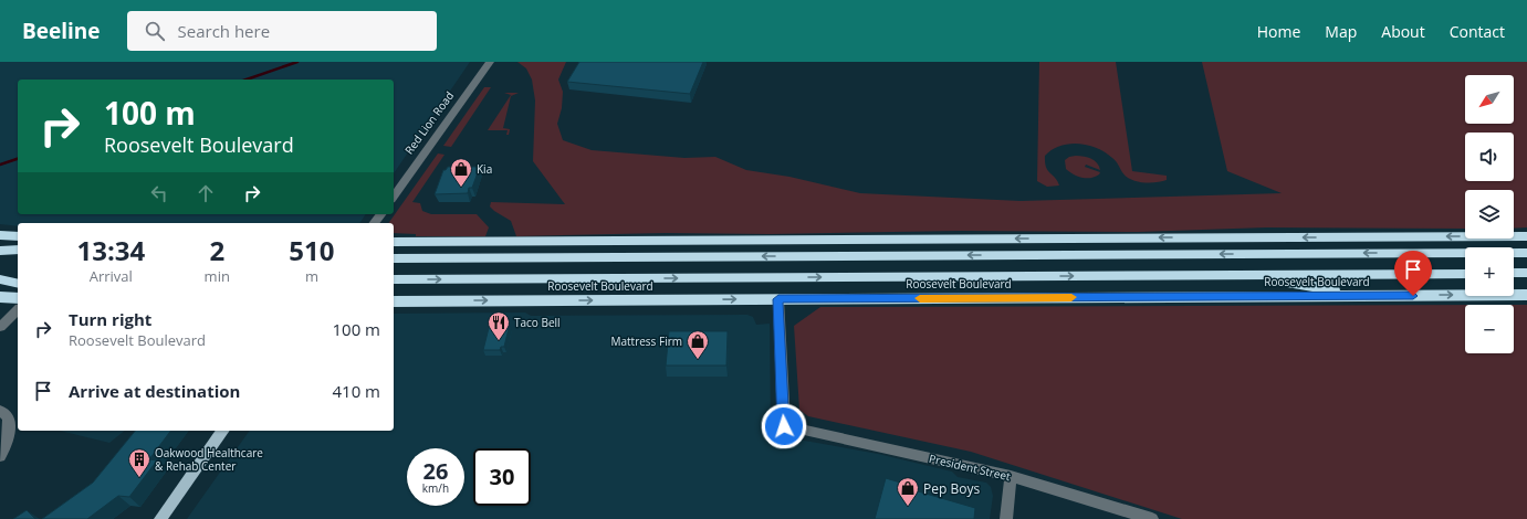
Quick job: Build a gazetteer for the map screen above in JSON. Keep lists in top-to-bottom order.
{
  "streets": {
    "highway": ["Roosevelt Boulevard"],
    "street": ["Red Lion Road", "President Street"]
  },
  "crossings": [
    ["Roosevelt Boulevard", "President Street"]
  ],
  "places": {
    "shop": ["Kia", "Mattress Firm", "Pep Boys"],
    "restaurant": ["Taco Bell"],
    "building": ["Oakwood Healthcare & Rehab Center"]
  },
  "north": "bottom left",
  "page": {
    "header": "Beeline",
    "search": "Search here",
    "nav": [
      "Home",
      "Map",
      "About",
      "Contact"
    ],
    "map_buttons": ["+", "−"],
    "turn": ["100 m", "Roosevelt Boulevard"],
    "eta": [
      "13:34",
      "Arrival",
      "2",
      "min",
      "510",
      "m"
    ],
    "list": [
      {
        "name": "Turn right",
        "note": "Roosevelt Boulevard",
        "value": "100 m"
      },
      {
        "name": "Arrive at destination",
        "value": "410 m"
      }
    ],
    "speed": "26 km/h",
    "limit": "30"
  }
}
